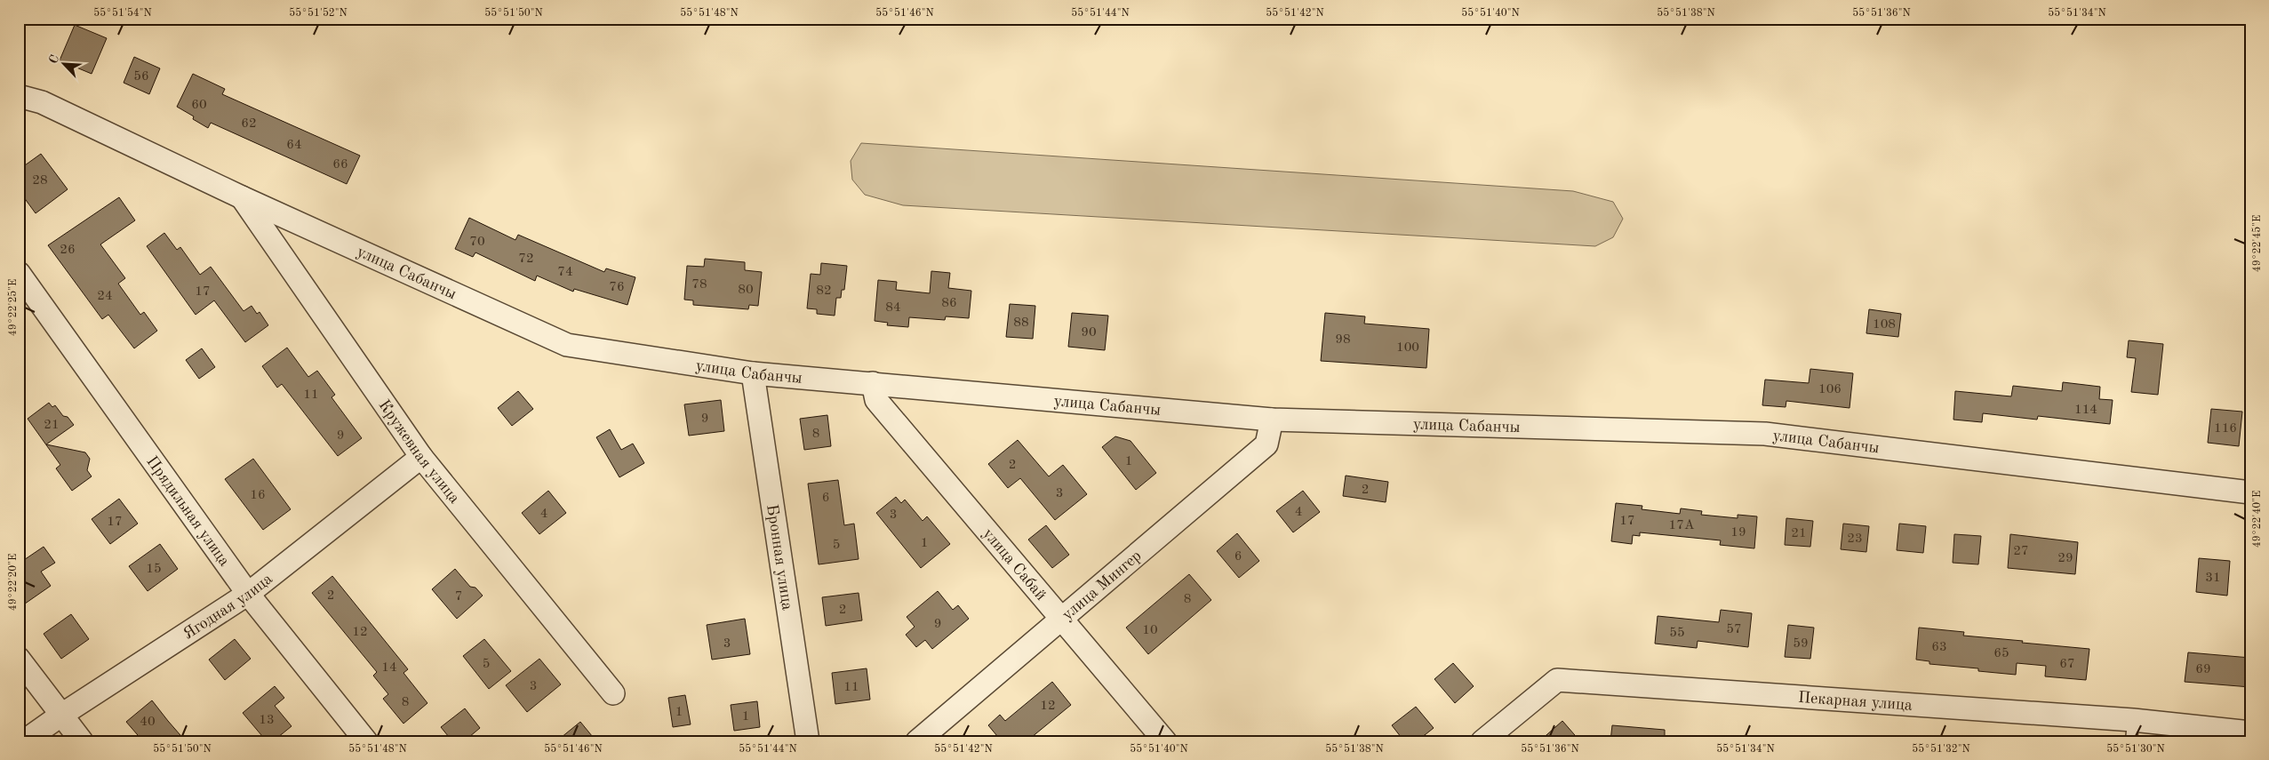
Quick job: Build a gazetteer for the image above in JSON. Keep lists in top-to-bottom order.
{
  "streets": {
    "street": [
      "улица Сабанчы",
      "Кружевная улица",
      "Прядильная улица",
      "Бронная улица",
      "улица Сабай",
      "улица Мингер",
      "Ягодная улица",
      "Пекарная улица"
    ]
  },
  "crossings": [
    ["улица Сабанчы", "Кружевная улица"],
    ["улица Сабанчы", "Бронная улица"],
    ["улица Сабанчы", "улица Сабай"],
    ["улица Сабанчы", "улица Мингер"],
    ["Кружевная улица", "Ягодная улица"],
    ["Прядильная улица", "Ягодная улица"],
    ["улица Сабай", "улица Мингер"]
  ],
  "house_numbers": [
    "56",
    "60",
    "62",
    "64",
    "66",
    "28",
    "70",
    "26",
    "72",
    "74",
    "78",
    "76",
    "80",
    "82",
    "17",
    "24",
    "86",
    "84",
    "88",
    "108",
    "90",
    "98",
    "100",
    "106",
    "11",
    "114",
    "9",
    "21",
    "116",
    "8",
    "9",
    "1",
    "2",
    "2",
    "3",
    "16",
    "6",
    "4",
    "4",
    "3",
    "17",
    "17",
    "17А",
    "19",
    "21",
    "23",
    "1",
    "5",
    "27",
    "6",
    "29",
    "15",
    "31",
    "2",
    "7",
    "8",
    "2",
    "9",
    "57",
    "10",
    "12",
    "55",
    "3",
    "59",
    "63",
    "65",
    "5",
    "67",
    "14",
    "69",
    "3",
    "11",
    "8",
    "12",
    "1",
    "1",
    "13",
    "40"
  ],
  "north": "top left",
  "coordinates": [
    "55°51'54\"N",
    "55°51'52\"N",
    "55°51'50\"N",
    "55°51'48\"N",
    "55°51'46\"N",
    "55°51'44\"N",
    "55°51'42\"N",
    "55°51'40\"N",
    "55°51'38\"N",
    "55°51'36\"N",
    "55°51'34\"N",
    "49°22'45\"E",
    "49°22'25\"E",
    "49°22'40\"E",
    "49°22'20\"E",
    "55°51'32\"N",
    "55°51'30\"N"
  ]
}
